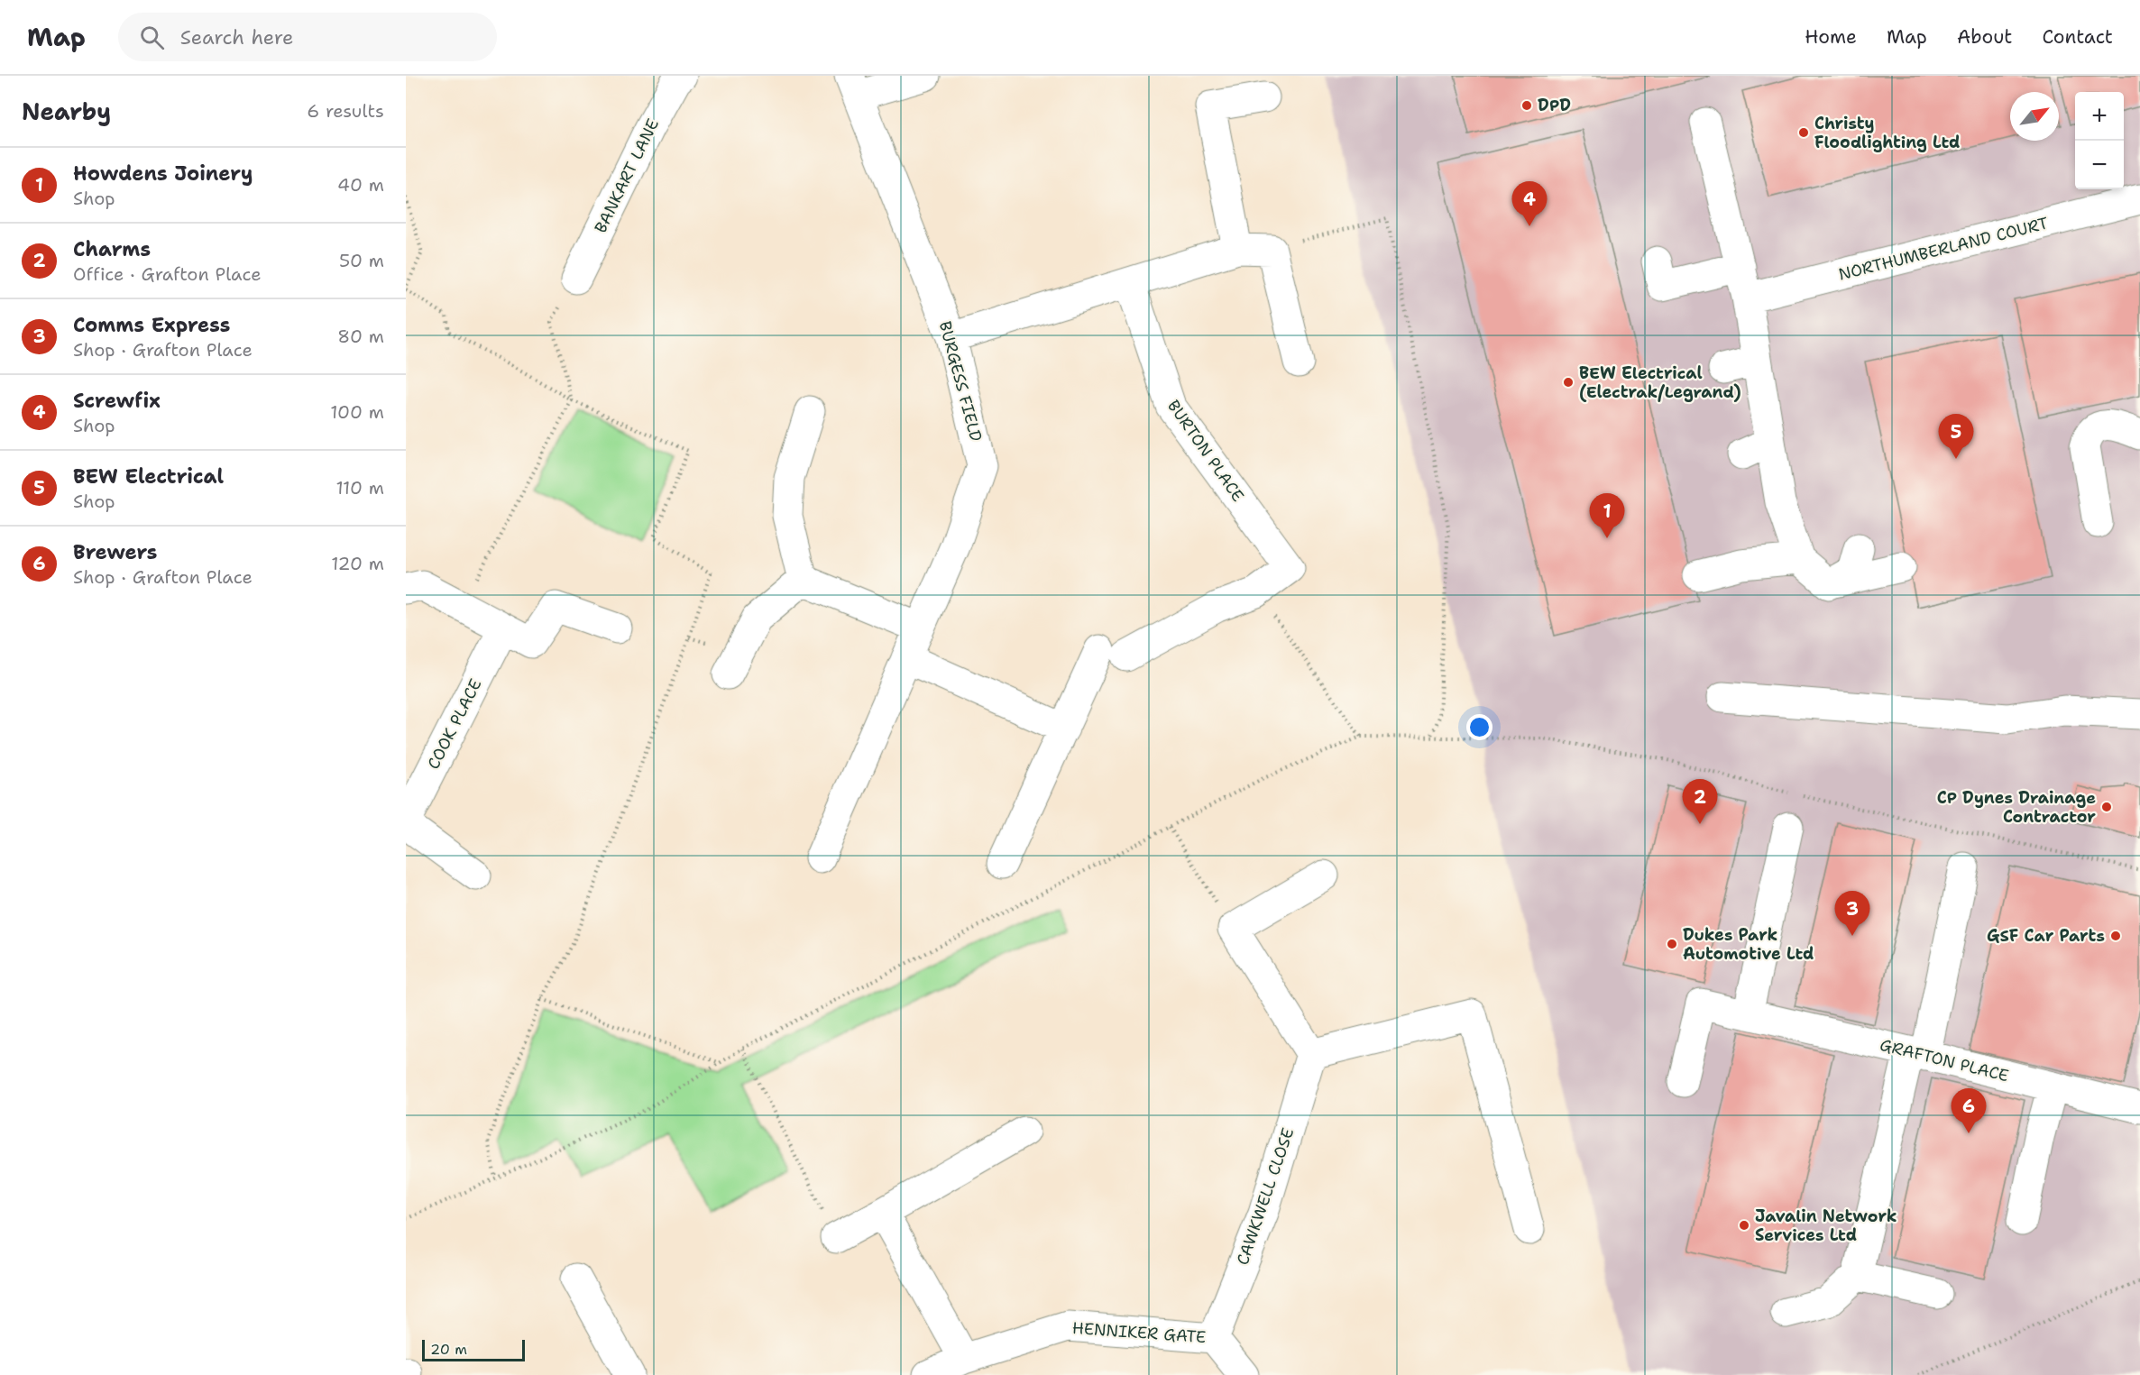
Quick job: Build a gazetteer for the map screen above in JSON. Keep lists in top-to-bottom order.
{
  "streets": {
    "street": [
      "BANKART LANE",
      "NORTHUMBERLAND COURT",
      "BURGESS FIELD",
      "BURTON PLACE",
      "COOK PLACE",
      "GRAFTON PLACE",
      "CAWKWELL CLOSE",
      "HENNIKER GATE"
    ]
  },
  "crossings": [
    ["CAWKWELL CLOSE", "HENNIKER GATE"]
  ],
  "places": [
    "DPD",
    "Christy Floodlighting Ltd",
    "BEW Electrical (Electrak/Legrand)",
    "CP Dynes Drainage Contractor",
    "GSF Car Parts",
    "Dukes Park Automotive Ltd",
    "Javalin Network Services Ltd"
  ],
  "scale_bar": "20 m",
  "north": "top right",
  "page": {
    "header": "Map",
    "search": "Search here",
    "nav": [
      "Home",
      "Map",
      "About",
      "Contact"
    ],
    "heading": ["Nearby", "6 results"],
    "map_buttons": ["+", "−"],
    "list": [
      {
        "mark": "1",
        "name": "Howdens Joinery",
        "note": "Shop",
        "value": "40 m"
      },
      {
        "mark": "2",
        "name": "Charms",
        "note": "Office · Grafton Place",
        "value": "50 m"
      },
      {
        "mark": "3",
        "name": "Comms Express",
        "note": "Shop · Grafton Place",
        "value": "80 m"
      },
      {
        "mark": "4",
        "name": "Screwfix",
        "note": "Shop",
        "value": "100 m"
      },
      {
        "mark": "5",
        "name": "BEW Electrical",
        "note": "Shop",
        "value": "110 m"
      },
      {
        "mark": "6",
        "name": "Brewers",
        "note": "Shop · Grafton Place",
        "value": "120 m"
      }
    ],
    "pins": [
      "4",
      "5",
      "1",
      "2",
      "3",
      "6"
    ],
    "scale": "20 m"
  }
}
